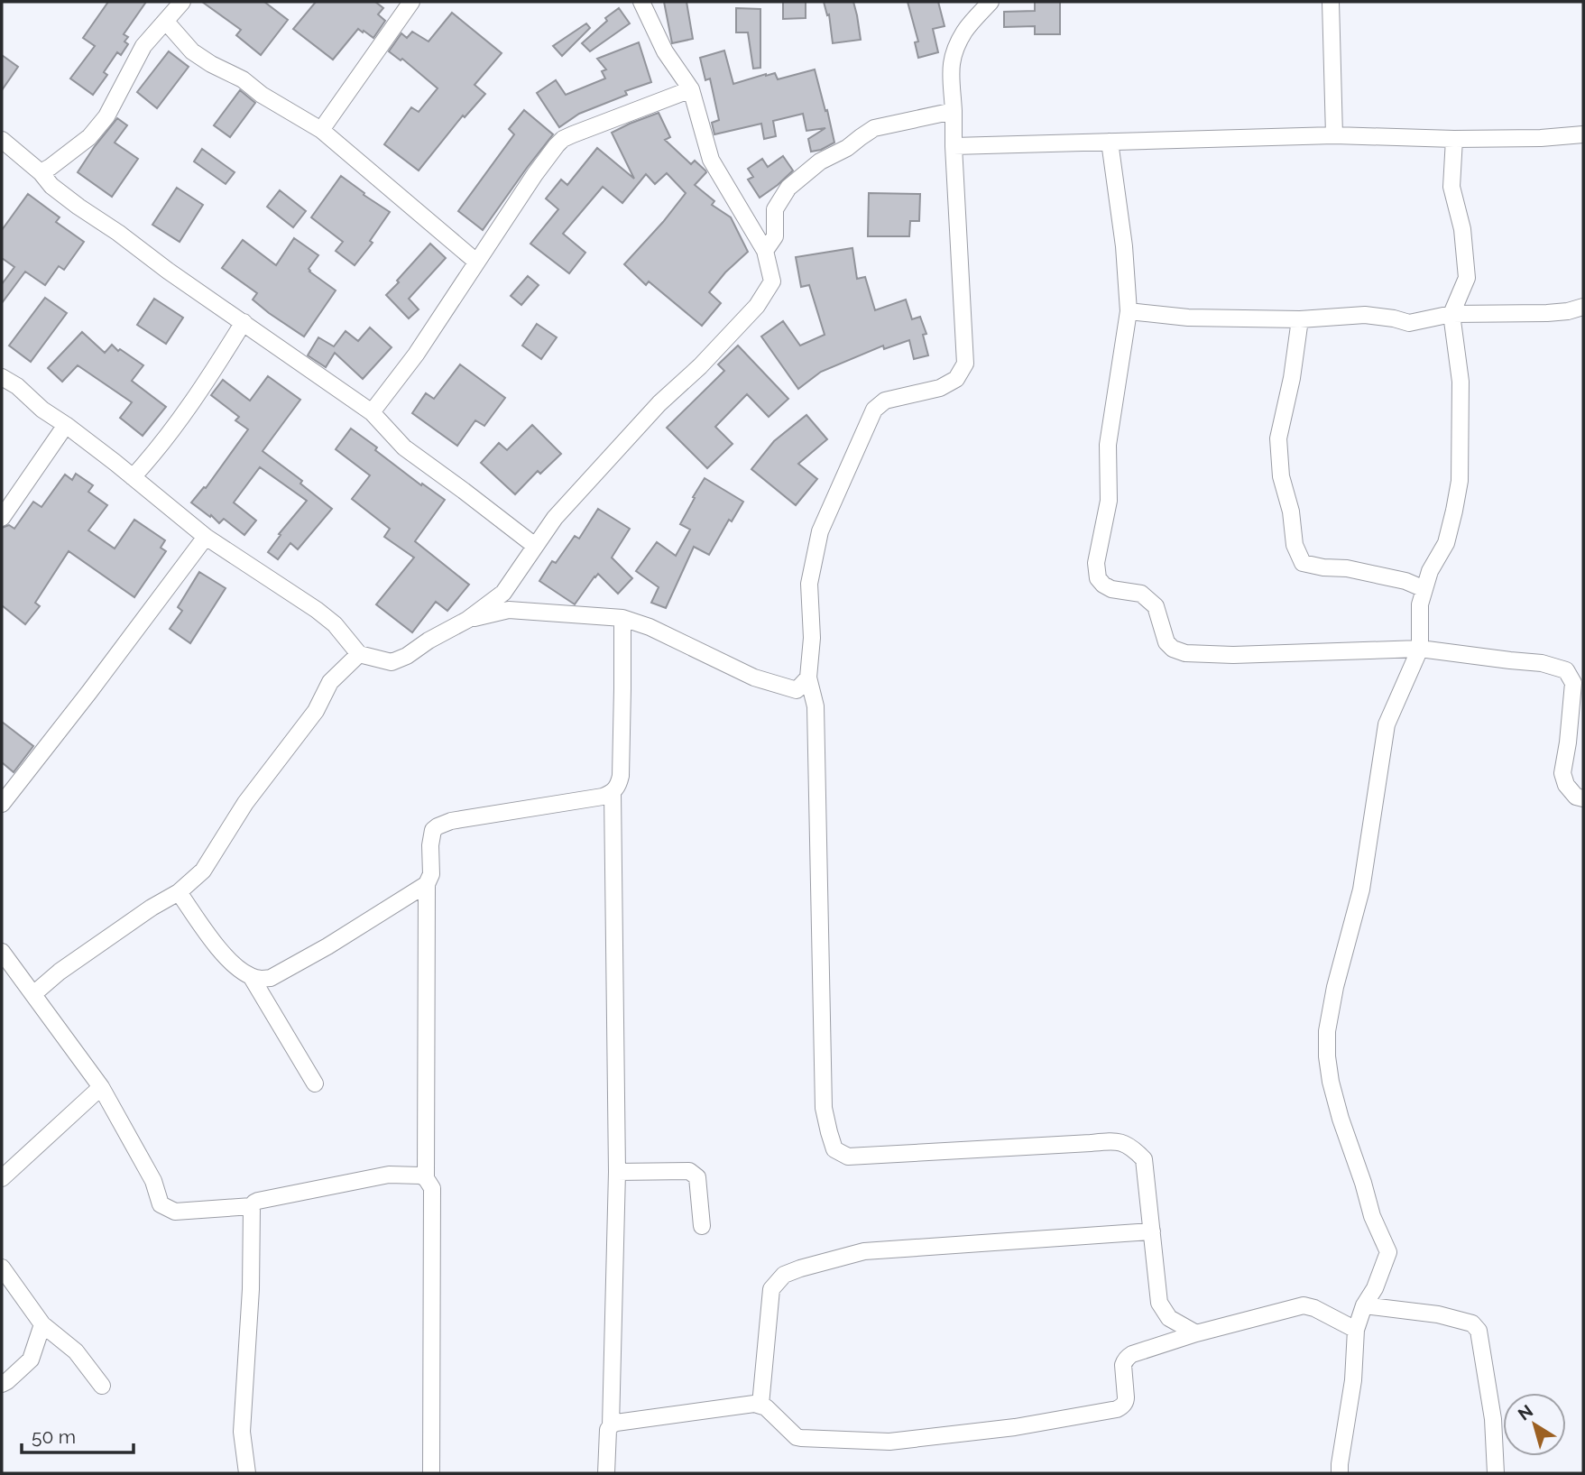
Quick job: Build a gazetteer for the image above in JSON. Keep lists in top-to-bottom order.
{
  "scale_bar": "50 m",
  "north": "top left"
}
